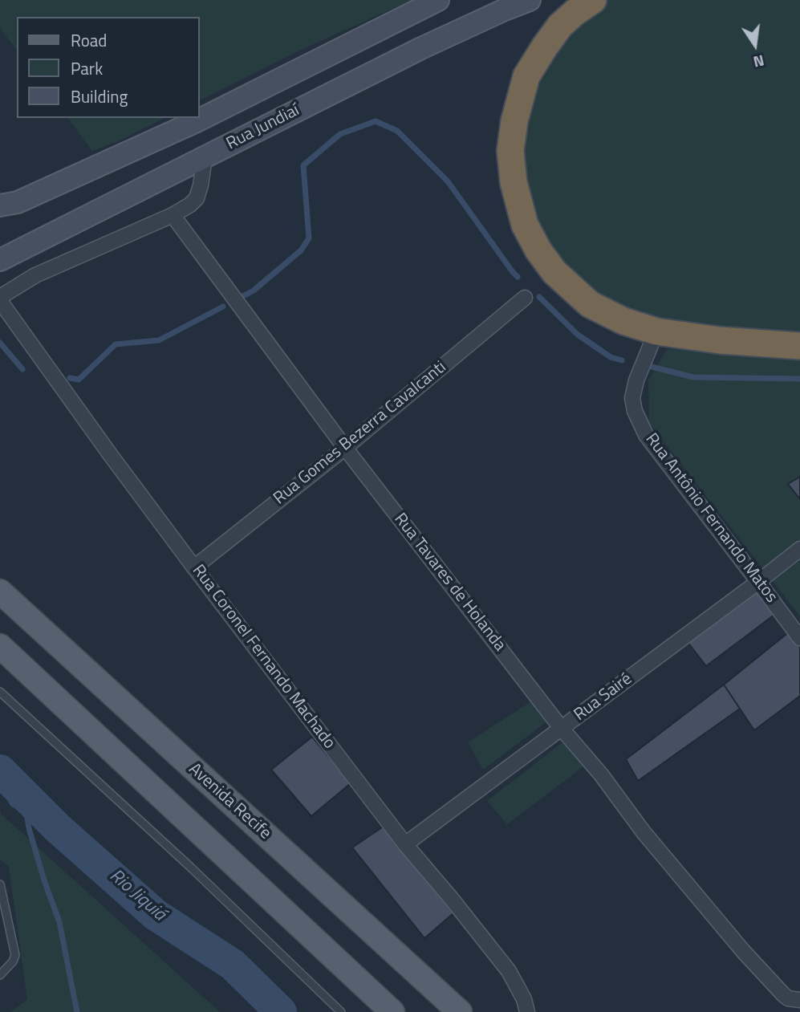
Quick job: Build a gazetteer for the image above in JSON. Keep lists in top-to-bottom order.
{
  "streets": {
    "main road": ["Rua Jundiaí", "Avenida Recife"],
    "street": [
      "Rua Gomes Bezerra Cavalcanti",
      "Rua Antônio Fernando Matos",
      "Rua Tavares de Holanda",
      "Rua Coronel Fernando Machado",
      "Rua Sairé"
    ]
  },
  "crossings": [
    ["Rua Gomes Bezerra Cavalcanti", "Rua Tavares de Holanda"],
    ["Rua Gomes Bezerra Cavalcanti", "Rua Coronel Fernando Machado"],
    ["Rua Antônio Fernando Matos", "Rua Sairé"],
    ["Rua Tavares de Holanda", "Rua Coronel Fernando Machado"],
    ["Rua Tavares de Holanda", "Rua Sairé"],
    ["Rua Coronel Fernando Machado", "Rua Sairé"]
  ],
  "water": ["Rio Jiquiá"],
  "legend": ["Road", "Park", "Building"],
  "north": "bottom"
}
